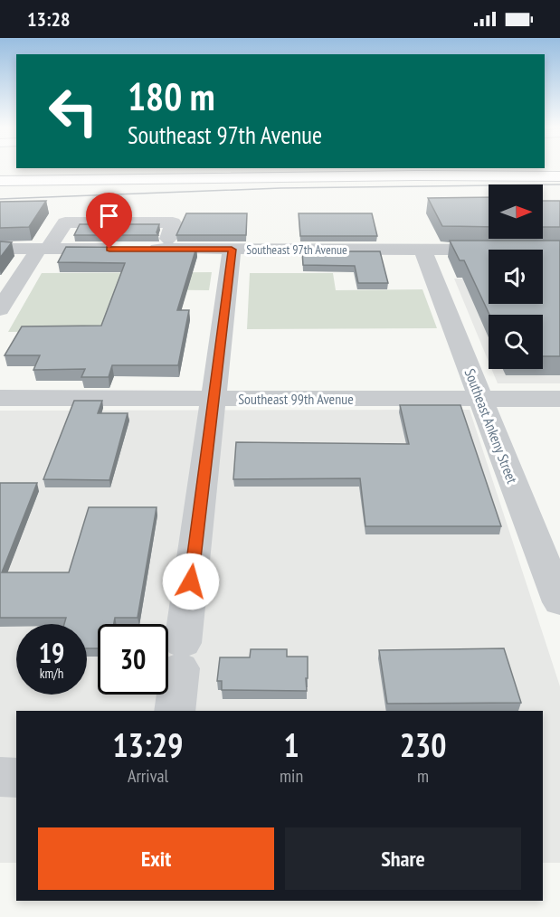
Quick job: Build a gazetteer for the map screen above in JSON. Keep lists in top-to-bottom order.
{
  "streets": {
    "street": ["Southeast 97th Avenue", "Southeast 99th Avenue", "Southeast Ankeny Street"]
  },
  "crossings": [
    ["Southeast 97th Avenue", "Southeast Ankeny Street"],
    ["Southeast 99th Avenue", "Southeast Ankeny Street"]
  ],
  "north": "right",
  "page": {
    "status": "13:28",
    "turn": ["180 m", "Southeast 97th Avenue"],
    "speed": "19 km/h",
    "limit": "30",
    "eta": [
      "13:29",
      "Arrival",
      "1",
      "min",
      "230",
      "m"
    ],
    "buttons": ["Exit", "Share"]
  }
}
